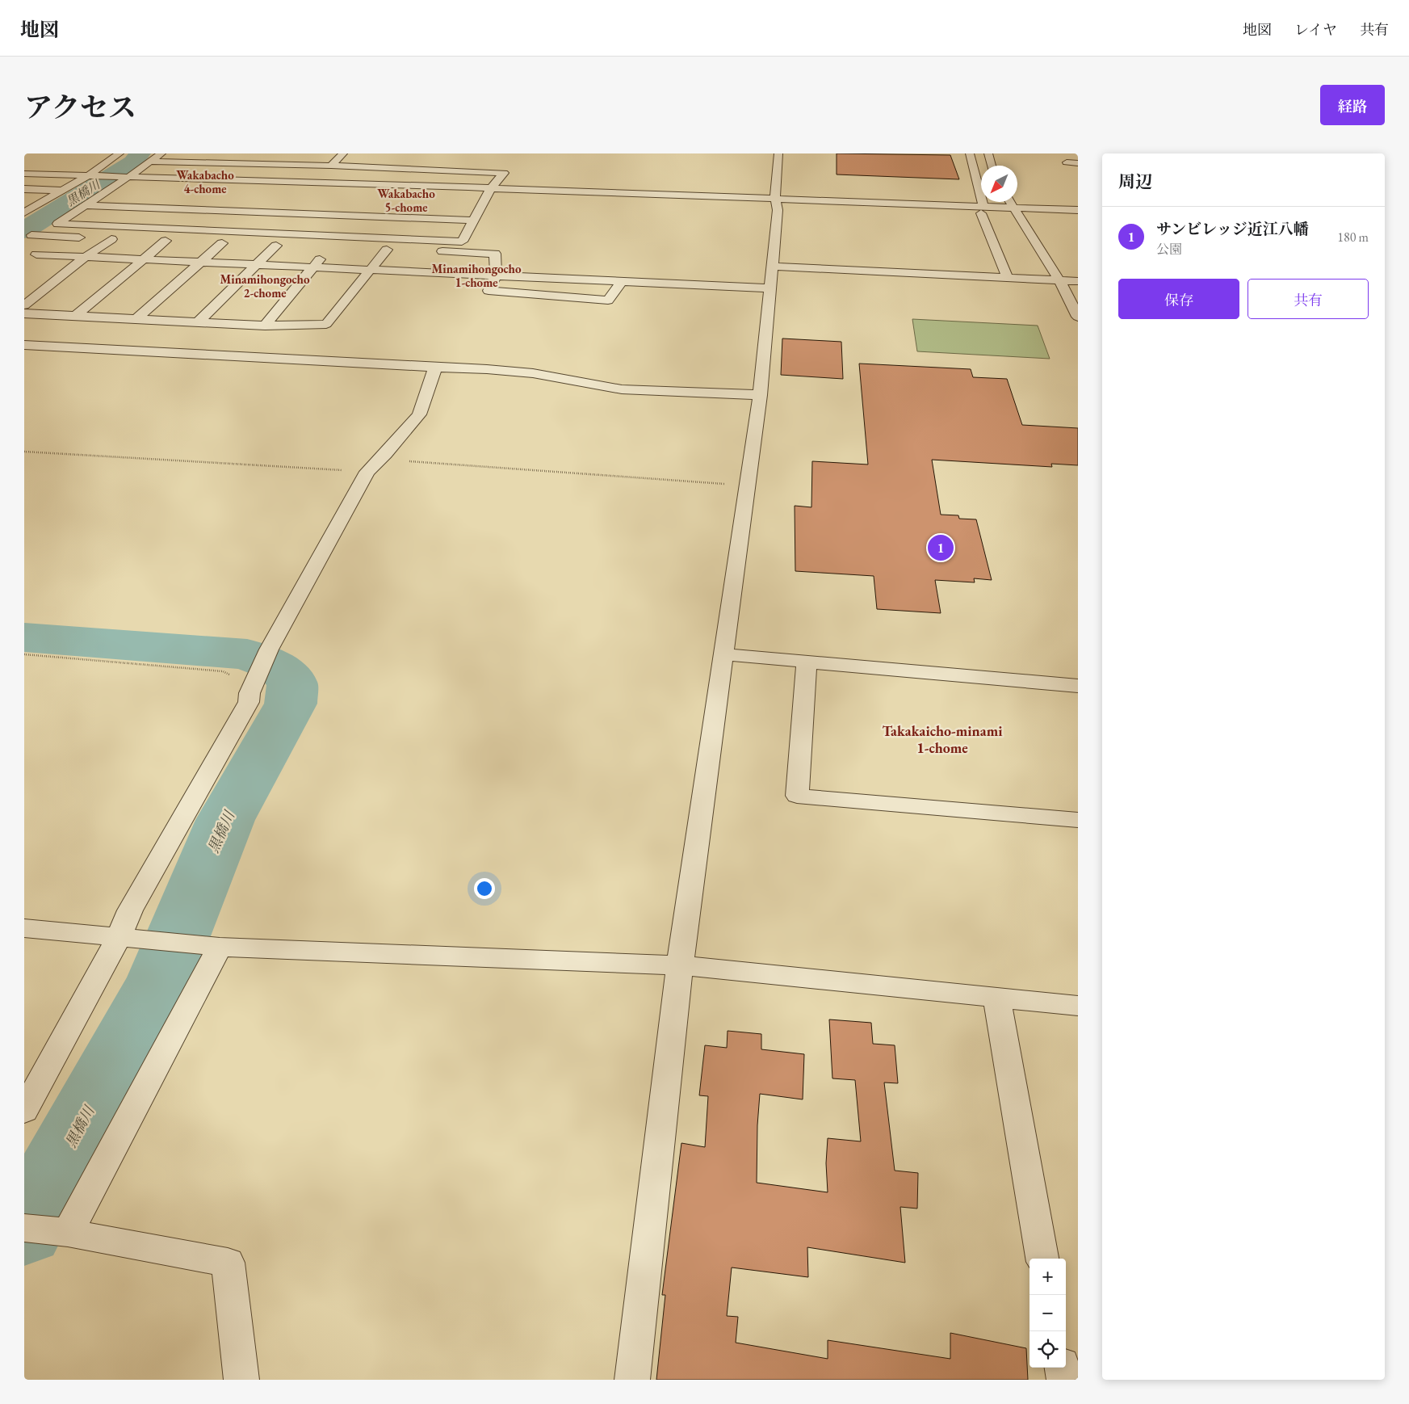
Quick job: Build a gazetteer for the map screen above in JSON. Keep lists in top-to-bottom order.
{
  "districts": [
    "Wakabacho 4-chome",
    "Wakabacho 5-chome",
    "Minamihongocho 1-chome",
    "Minamihongocho 2-chome",
    "Takakaicho-minami 1-chome"
  ],
  "water": ["黒橋川"],
  "north": "bottom left",
  "page": {
    "header": "地図",
    "nav": ["地図", "レイヤ", "共有"],
    "title": "アクセス",
    "buttons": [
      "経路",
      ["保存", "共有"]
    ],
    "heading": "周辺",
    "list": [
      {
        "mark": "1",
        "name": "サンビレッジ近江八幡",
        "note": "公園",
        "value": "180 m"
      }
    ],
    "pins": "1",
    "map_buttons": ["+", "−"]
  }
}
